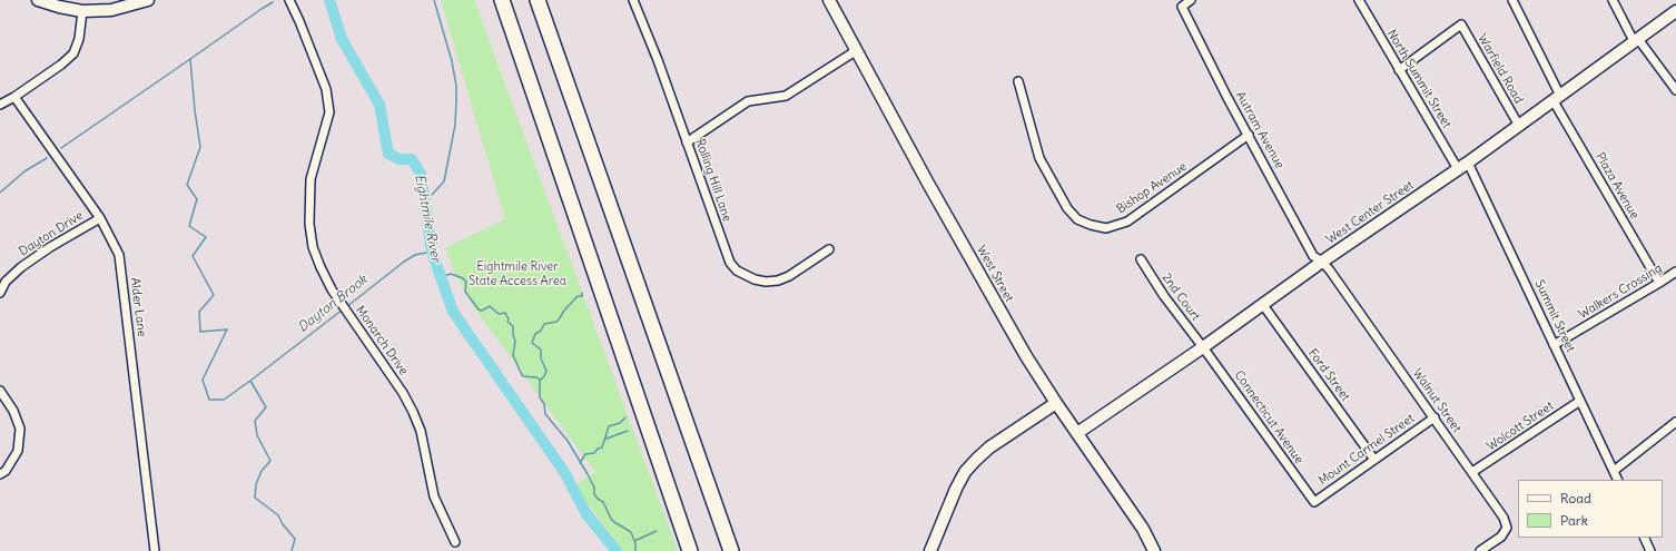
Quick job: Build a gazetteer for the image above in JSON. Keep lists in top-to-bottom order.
{
  "streets": {
    "street": [
      "Warfield Road",
      "North Summit Street",
      "Autram Avenue",
      "Rolling Hill Lane",
      "Plaza Avenue",
      "Bishop Avenue",
      "West Center Street",
      "Dayton Drive",
      "West Street",
      "Walkers Crossing",
      "2nd Court",
      "Alder Lane",
      "Summit Street",
      "Monarch Drive",
      "Ford Street",
      "Walnut Street",
      "Connecticut Avenue",
      "Wolcott Street",
      "Mount Carmel Street"
    ]
  },
  "crossings": [
    ["Warfield Road", "North Summit Street"],
    ["Warfield Road", "West Center Street"],
    ["North Summit Street", "West Center Street"],
    ["Autram Avenue", "Bishop Avenue"],
    ["Autram Avenue", "West Center Street"],
    ["Autram Avenue", "Walnut Street"],
    ["Plaza Avenue", "West Center Street"],
    ["Plaza Avenue", "Walkers Crossing"],
    ["West Center Street", "West Street"],
    ["West Center Street", "2nd Court"],
    ["West Center Street", "Summit Street"],
    ["West Center Street", "Ford Street"],
    ["West Center Street", "Walnut Street"],
    ["West Center Street", "Connecticut Avenue"],
    ["Dayton Drive", "Alder Lane"],
    ["Walkers Crossing", "Summit Street"],
    ["2nd Court", "Connecticut Avenue"],
    ["Summit Street", "Wolcott Street"],
    ["Ford Street", "Mount Carmel Street"],
    ["Walnut Street", "Wolcott Street"],
    ["Walnut Street", "Mount Carmel Street"],
    ["Connecticut Avenue", "Mount Carmel Street"]
  ],
  "water": ["Eightmile River", "Dayton Brook"],
  "parks": ["Eightmile River State Access Area"],
  "legend": ["Road", "Park"]
}
